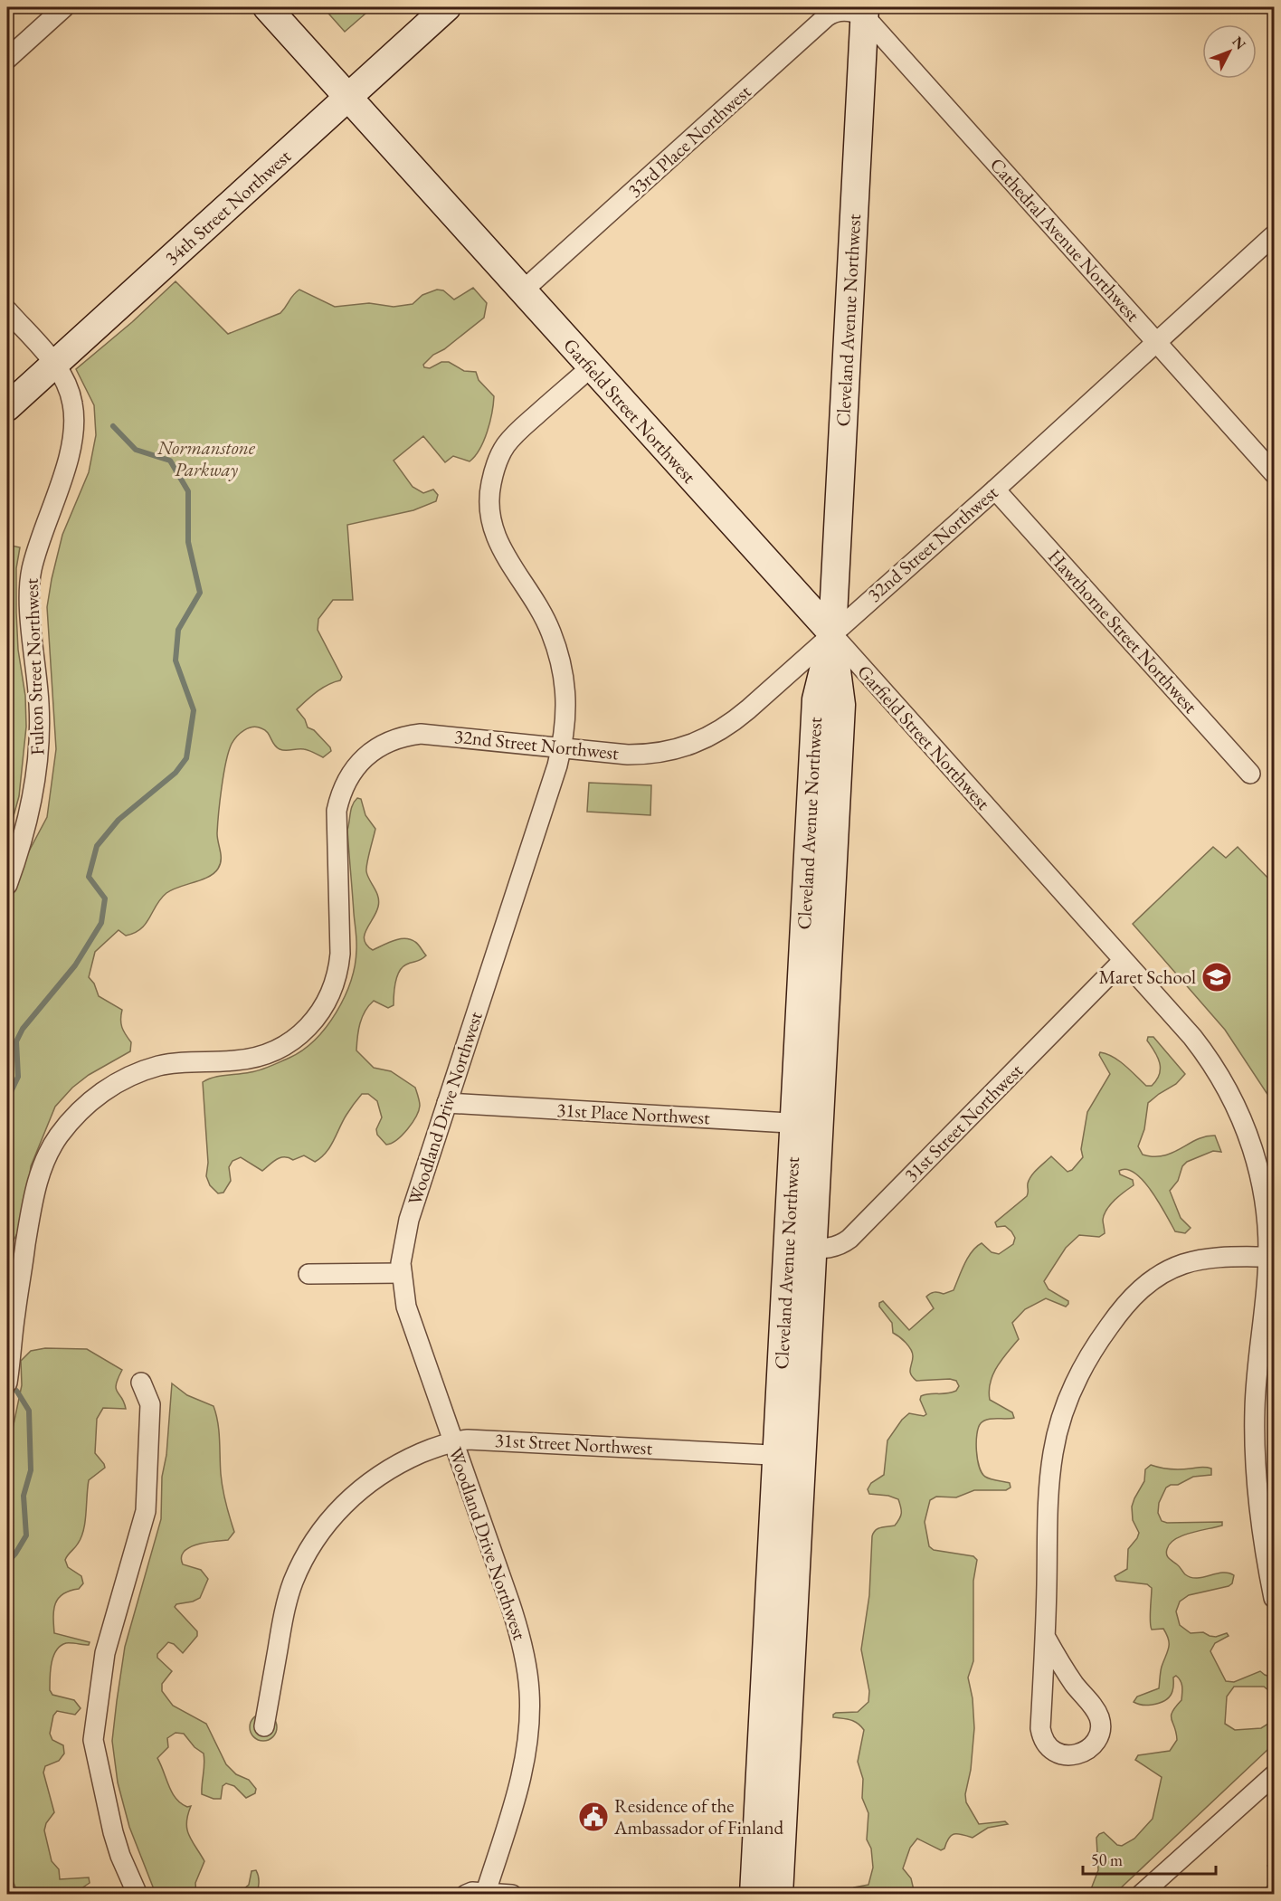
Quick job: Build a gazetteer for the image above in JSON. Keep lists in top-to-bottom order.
{
  "streets": {
    "main road": ["34th Street Northwest", "Cleveland Avenue Northwest", "Garfield Street Northwest"],
    "street": [
      "33rd Place Northwest",
      "Cathedral Avenue Northwest",
      "32nd Street Northwest",
      "Hawthorne Street Northwest",
      "Fulton Street Northwest",
      "Woodland Drive Northwest",
      "31st Place Northwest",
      "31st Street Northwest"
    ]
  },
  "crossings": [
    ["33rd Place Northwest", "Cathedral Avenue Northwest"],
    ["33rd Place Northwest", "Cleveland Avenue Northwest"],
    ["33rd Place Northwest", "Garfield Street Northwest"],
    ["34th Street Northwest", "Garfield Street Northwest"],
    ["34th Street Northwest", "Fulton Street Northwest"],
    ["Cathedral Avenue Northwest", "Cleveland Avenue Northwest"],
    ["Cathedral Avenue Northwest", "32nd Street Northwest"],
    ["Cleveland Avenue Northwest", "Garfield Street Northwest"],
    ["Cleveland Avenue Northwest", "32nd Street Northwest"],
    ["Cleveland Avenue Northwest", "31st Place Northwest"],
    ["Cleveland Avenue Northwest", "31st Street Northwest"],
    ["Garfield Street Northwest", "32nd Street Northwest"],
    ["Garfield Street Northwest", "Woodland Drive Northwest"],
    ["Garfield Street Northwest", "31st Street Northwest"],
    ["32nd Street Northwest", "Hawthorne Street Northwest"],
    ["32nd Street Northwest", "Woodland Drive Northwest"],
    ["Woodland Drive Northwest", "31st Place Northwest"],
    ["Woodland Drive Northwest", "31st Street Northwest"]
  ],
  "parks": ["Normanstone Parkway"],
  "places": {
    "school or university": ["Maret School"],
    "public building": ["Residence of the Ambassador of Finland"]
  },
  "scale_bar": "50 m",
  "north": "top right"
}
